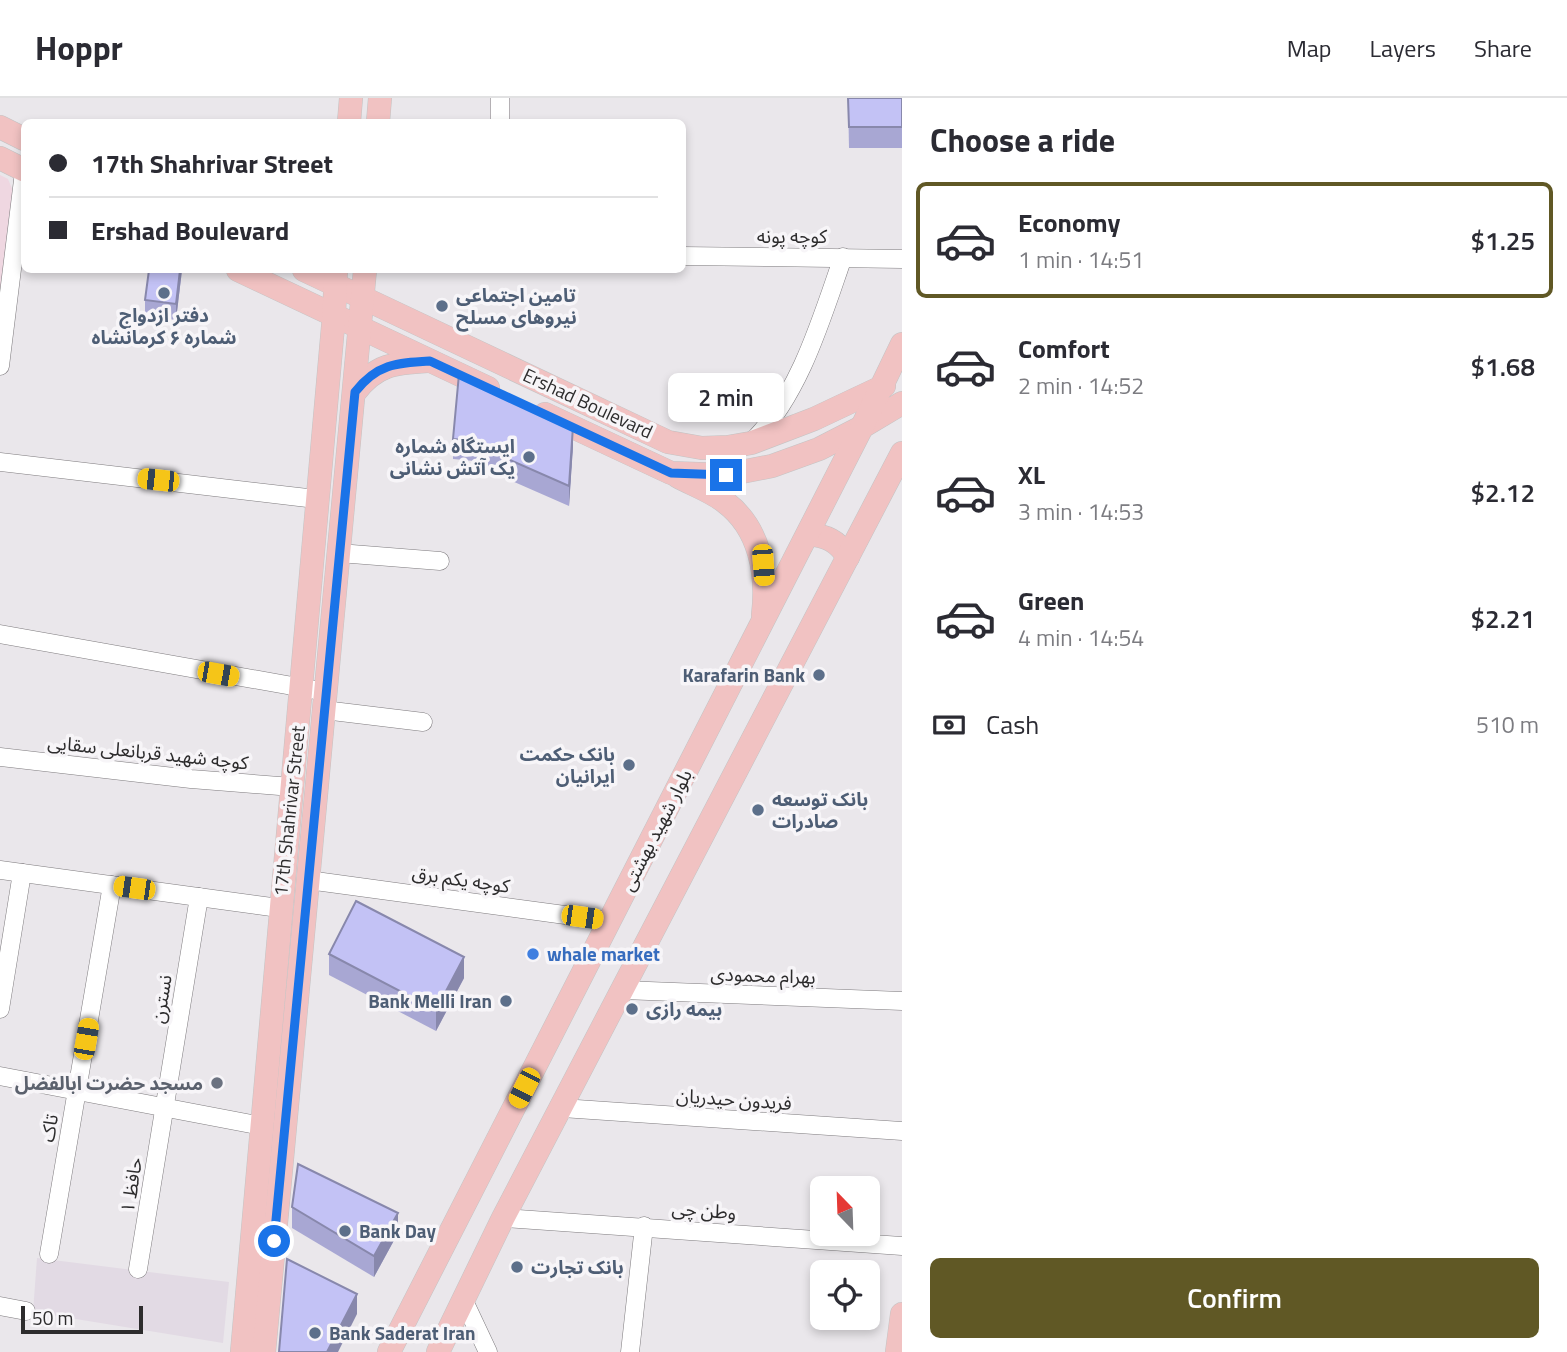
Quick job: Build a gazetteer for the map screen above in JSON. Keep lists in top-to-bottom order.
{
  "streets": {
    "main road": ["Ershad Boulevard", "17th Shahrivar Street", "بلوار شهید بهشتی"],
    "street": [
      "کوچه پونه",
      "کوچه شهید قربانعلی سقایی",
      "کوچه یکم برق",
      "بهرام محمودی",
      "نسترن",
      "فریدون حیدریان",
      "تاک",
      "حافظ ۱",
      "وطن چی"
    ]
  },
  "crossings": [
    ["Ershad Boulevard", "17th Shahrivar Street"],
    ["Ershad Boulevard", "بلوار شهید بهشتی"],
    ["کوچه شهید قربانعلی سقایی", "17th Shahrivar Street"],
    ["17th Shahrivar Street", "کوچه یکم برق"],
    ["بلوار شهید بهشتی", "کوچه یکم برق"],
    ["نسترن", "حافظ ۱"]
  ],
  "places": [
    "دفتر ازدواج شماره ۶ کرمانشاه",
    "تامین اجتماعی نیروهای مسلح",
    "ایستگاه شماره یک آتش نشانی",
    "Karafarin Bank",
    "بانک حکمت ایرانیان",
    "بانک توسعه صادرات",
    "whale market",
    "Bank Melli Iran",
    "بیمه رازی",
    "مسجد حضرت ابالفضل",
    "Bank Day",
    "بانک تجارت",
    "Bank Saderat Iran"
  ],
  "scale_bar": "50 m",
  "north": "top left",
  "page": {
    "header": "Hoppr",
    "nav": ["Map", "Layers", "Share"],
    "heading": "Choose a ride",
    "banner": ["17th Shahrivar Street", "Ershad Boulevard"],
    "list": [
      {
        "name": "Economy",
        "note": "1 min · 14:51",
        "value": "$1.25"
      },
      {
        "name": "Comfort",
        "note": "2 min · 14:52",
        "value": "$1.68"
      },
      {
        "name": "XL",
        "note": "3 min · 14:53",
        "value": "$2.12"
      },
      {
        "name": "Green",
        "note": "4 min · 14:54",
        "value": "$2.21"
      }
    ],
    "bubble": "2 min",
    "pay": ["Cash", "510 m"],
    "buttons": "Confirm",
    "scale": "50 m"
  }
}
